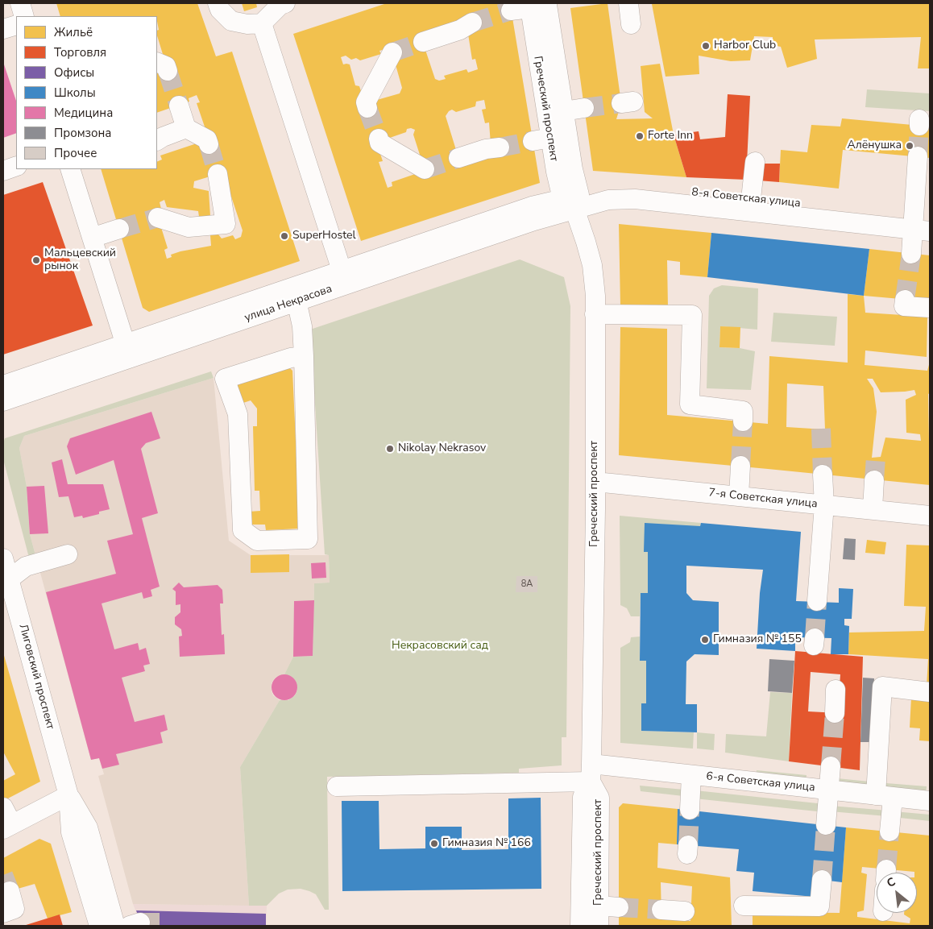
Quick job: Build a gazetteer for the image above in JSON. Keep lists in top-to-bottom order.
{
  "streets": {
    "street": [
      "Греческий проспект",
      "8-я Советская улица",
      "улица Некрасова",
      "7-я Советская улица",
      "Лиговский проспект",
      "6-я Советская улица"
    ]
  },
  "crossings": [
    ["Греческий проспект", "8-я Советская улица"],
    ["Греческий проспект", "улица Некрасова"],
    ["Греческий проспект", "7-я Советская улица"],
    ["Греческий проспект", "6-я Советская улица"],
    ["8-я Советская улица", "улица Некрасова"]
  ],
  "parks": ["Некрасовский сад"],
  "places": [
    "Harbor Club",
    "Forte Inn",
    "Алёнушка",
    "SuperHostel",
    "Мальцевский рынок",
    "Nikolay Nekrasov",
    "Гимназия № 155",
    "Гимназия № 166"
  ],
  "house_numbers": ["8А"],
  "legend": [
    "Жильё",
    "Торговля",
    "Офисы",
    "Школы",
    "Медицина",
    "Промзона",
    "Прочее"
  ],
  "north": "top left"
}
